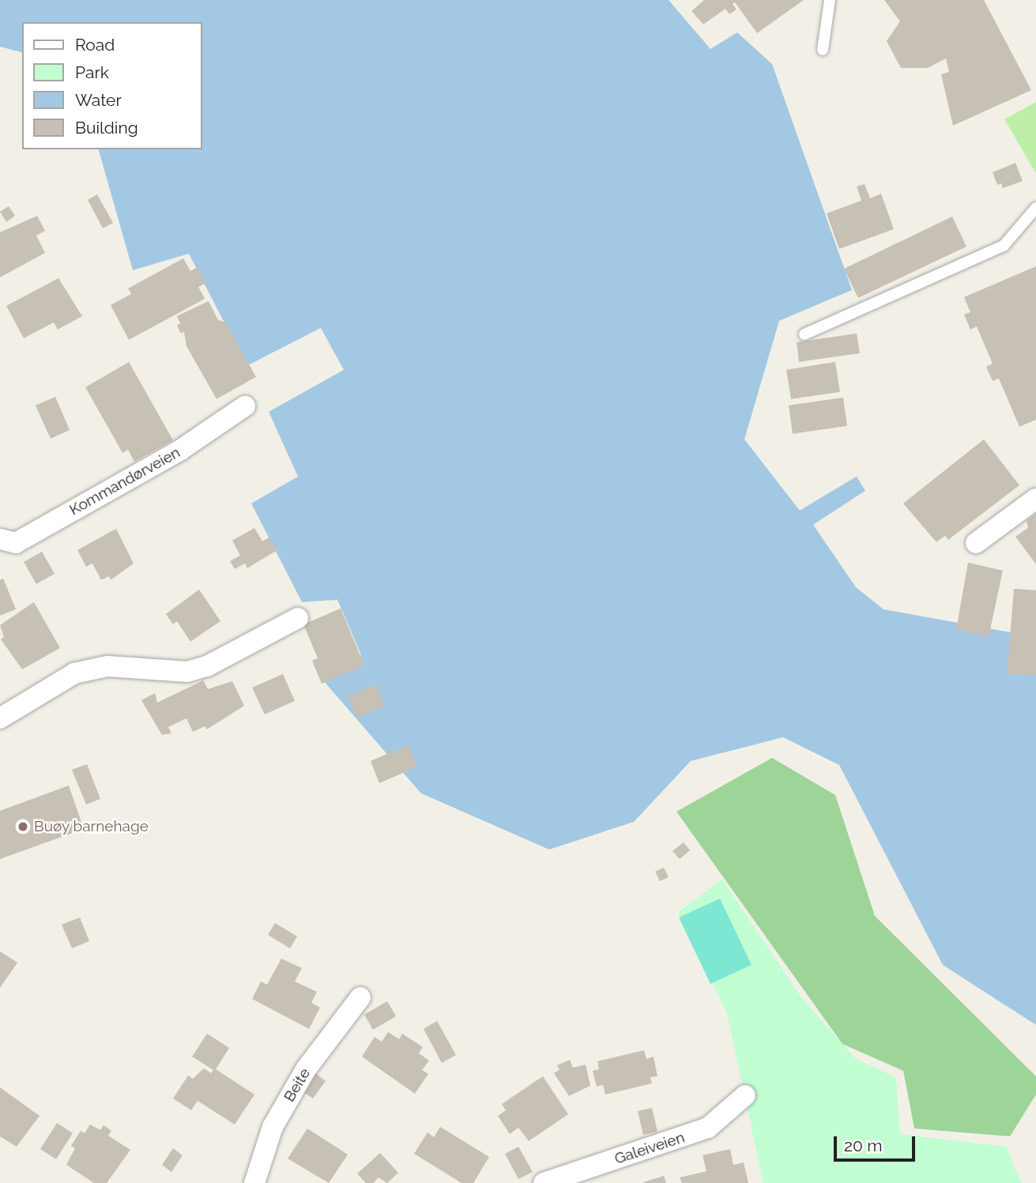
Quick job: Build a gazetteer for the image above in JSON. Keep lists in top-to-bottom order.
{
  "streets": {
    "street": ["Kommandørveien", "Beite", "Galeiveien"]
  },
  "places": ["Buøy barnehage"],
  "legend": [
    "Road",
    "Park",
    "Water",
    "Building"
  ],
  "scale_bar": "20 m"
}
